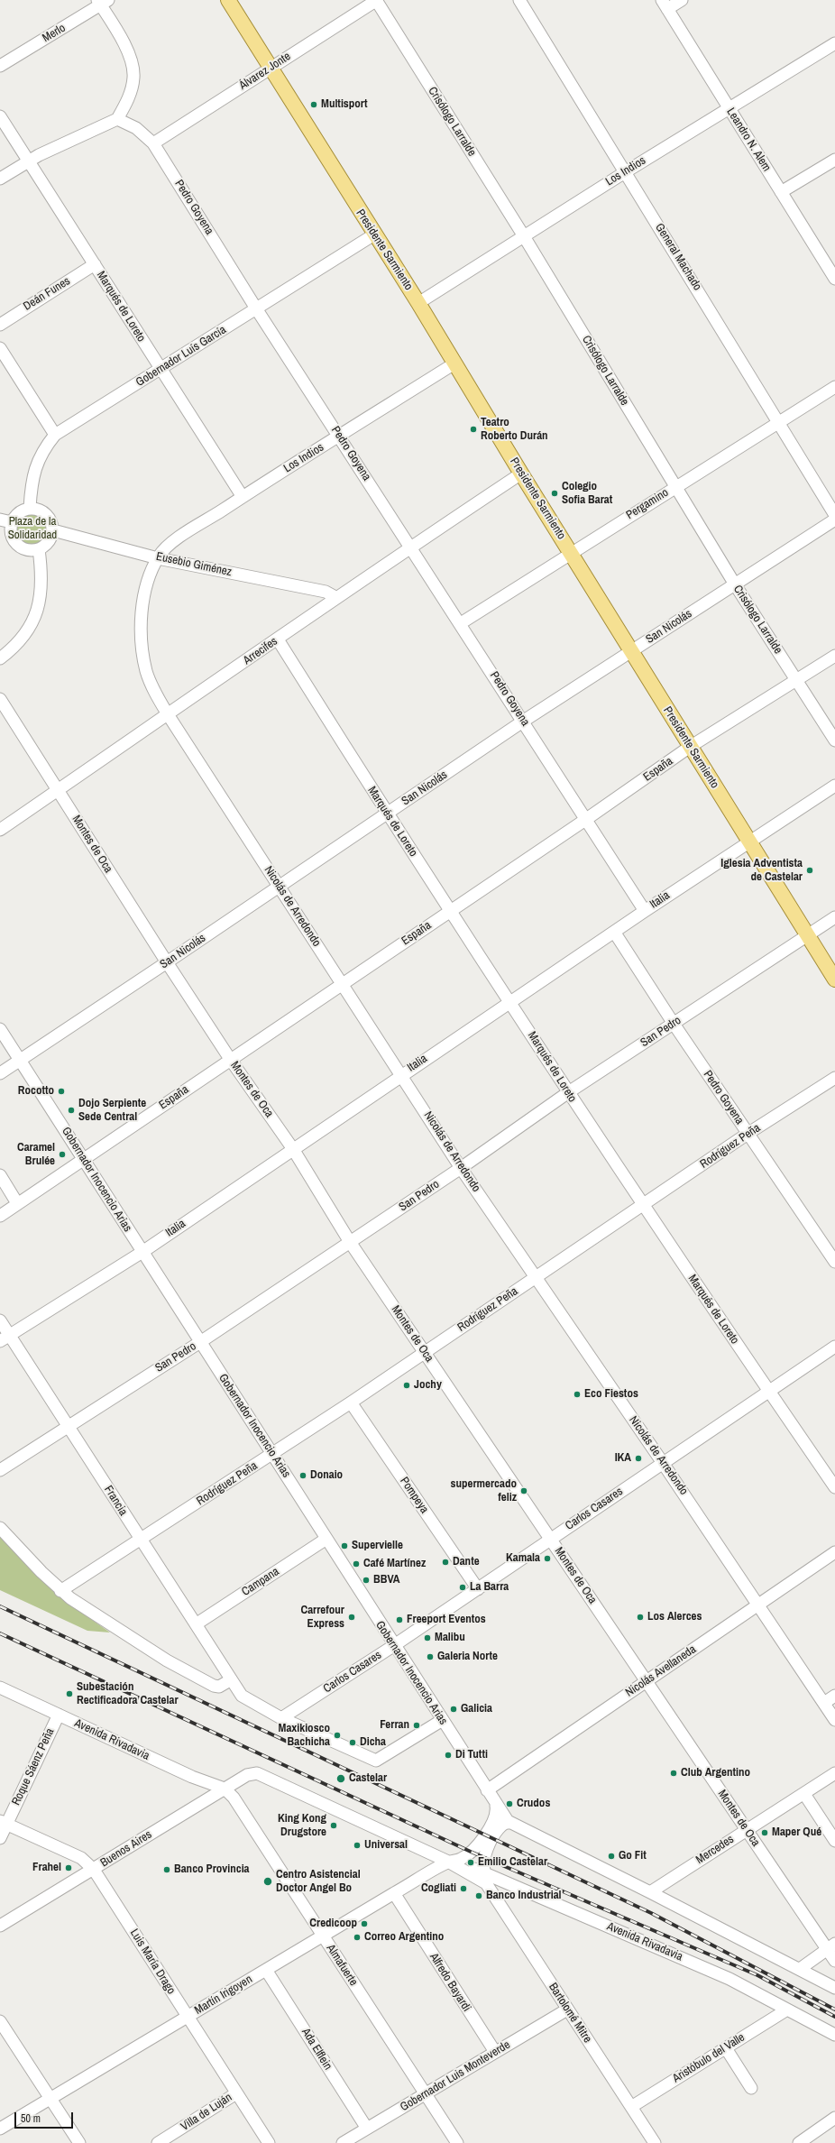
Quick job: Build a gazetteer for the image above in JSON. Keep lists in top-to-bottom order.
{
  "streets": {
    "main road": ["Presidente Sarmiento"],
    "street": [
      "Merlo",
      "Álvarez Jonte",
      "Crisólogo Larralde",
      "Leandro N. Alem",
      "Los Indios",
      "Pedro Goyena",
      "General Machado",
      "Deán Funes",
      "Marqués de Loreto",
      "Gobernador Luís García",
      "Pergamino",
      "Eusebio Giménez",
      "San Nicolás",
      "Arrecifes",
      "España",
      "Montes de Oca",
      "Italia",
      "Nicolás de Arredondo",
      "San Pedro",
      "Rodríguez Peña",
      "Gobernador Inocencio Arias",
      "Pompeya",
      "Francia",
      "Carlos Casares",
      "Campana",
      "Nicolás Avellaneda",
      "Avenida Rivadavia",
      "Roque Sáenz Peña",
      "Buenos Aires",
      "Mercedes",
      "Luis María Drago",
      "Almafuerte",
      "Alfredo Bayardi",
      "Martín Irigoyen",
      "Bartolomé Mitre",
      "Ada Elflein",
      "Aristóbulo del Valle",
      "Gobernador Luis Monteverde",
      "Villa de Luján"
    ]
  },
  "crossings": [
    ["Álvarez Jonte", "Crisólogo Larralde"],
    ["Álvarez Jonte", "Pedro Goyena"],
    ["Álvarez Jonte", "Presidente Sarmiento"],
    ["Crisólogo Larralde", "Los Indios"],
    ["Crisólogo Larralde", "Pergamino"],
    ["Crisólogo Larralde", "San Nicolás"],
    ["Crisólogo Larralde", "España"],
    ["Leandro N. Alem", "Los Indios"],
    ["Los Indios", "Pedro Goyena"],
    ["Los Indios", "Presidente Sarmiento"],
    ["Los Indios", "General Machado"],
    ["Los Indios", "Marqués de Loreto"],
    ["Los Indios", "Eusebio Giménez"],
    ["Los Indios", "Nicolás de Arredondo"],
    ["Pedro Goyena", "Gobernador Luís García"],
    ["Pedro Goyena", "Pergamino"],
    ["Pedro Goyena", "San Nicolás"],
    ["Pedro Goyena", "Arrecifes"],
    ["Pedro Goyena", "España"],
    ["Pedro Goyena", "Italia"],
    ["Pedro Goyena", "San Pedro"],
    ["Pedro Goyena", "Rodríguez Peña"],
    ["Presidente Sarmiento", "Gobernador Luís García"],
    ["Presidente Sarmiento", "Pergamino"],
    ["Presidente Sarmiento", "San Nicolás"],
    ["Presidente Sarmiento", "Arrecifes"],
    ["Presidente Sarmiento", "España"],
    ["Presidente Sarmiento", "Italia"],
    ["Presidente Sarmiento", "San Pedro"],
    ["General Machado", "Pergamino"],
    ["Deán Funes", "Marqués de Loreto"],
    ["Marqués de Loreto", "Gobernador Luís García"],
    ["Marqués de Loreto", "San Nicolás"],
    ["Marqués de Loreto", "Arrecifes"],
    ["Marqués de Loreto", "España"],
    ["Marqués de Loreto", "Italia"],
    ["Marqués de Loreto", "San Pedro"],
    ["Marqués de Loreto", "Rodríguez Peña"],
    ["Marqués de Loreto", "Carlos Casares"],
    ["Gobernador Luís García", "Eusebio Giménez"],
    ["Eusebio Giménez", "Arrecifes"],
    ["Eusebio Giménez", "Nicolás de Arredondo"],
    ["San Nicolás", "Montes de Oca"],
    ["San Nicolás", "Nicolás de Arredondo"],
    ["San Nicolás", "Gobernador Inocencio Arias"],
    ["Arrecifes", "Montes de Oca"],
    ["Arrecifes", "Nicolás de Arredondo"],
    ["España", "Montes de Oca"],
    ["España", "Nicolás de Arredondo"],
    ["España", "Gobernador Inocencio Arias"],
    ["Montes de Oca", "Italia"],
    ["Montes de Oca", "San Pedro"],
    ["Montes de Oca", "Rodríguez Peña"],
    ["Montes de Oca", "Carlos Casares"],
    ["Montes de Oca", "Nicolás Avellaneda"],
    ["Montes de Oca", "Mercedes"],
    ["Italia", "Nicolás de Arredondo"],
    ["Italia", "Gobernador Inocencio Arias"],
    ["Italia", "Francia"],
    ["Nicolás de Arredondo", "San Pedro"],
    ["Nicolás de Arredondo", "Rodríguez Peña"],
    ["Nicolás de Arredondo", "Carlos Casares"],
    ["Nicolás de Arredondo", "Nicolás Avellaneda"],
    ["San Pedro", "Gobernador Inocencio Arias"],
    ["San Pedro", "Francia"],
    ["Rodríguez Peña", "Gobernador Inocencio Arias"],
    ["Rodríguez Peña", "Pompeya"],
    ["Rodríguez Peña", "Francia"],
    ["Gobernador Inocencio Arias", "Francia"],
    ["Gobernador Inocencio Arias", "Carlos Casares"],
    ["Gobernador Inocencio Arias", "Campana"],
    ["Gobernador Inocencio Arias", "Nicolás Avellaneda"],
    ["Gobernador Inocencio Arias", "Martín Irigoyen"],
    ["Pompeya", "Carlos Casares"],
    ["Francia", "Carlos Casares"],
    ["Francia", "Campana"],
    ["Avenida Rivadavia", "Roque Sáenz Peña"],
    ["Avenida Rivadavia", "Buenos Aires"],
    ["Avenida Rivadavia", "Almafuerte"],
    ["Avenida Rivadavia", "Martín Irigoyen"],
    ["Avenida Rivadavia", "Bartolomé Mitre"],
    ["Avenida Rivadavia", "Aristóbulo del Valle"],
    ["Roque Sáenz Peña", "Luis María Drago"],
    ["Buenos Aires", "Luis María Drago"],
    ["Buenos Aires", "Almafuerte"],
    ["Luis María Drago", "Martín Irigoyen"],
    ["Luis María Drago", "Villa de Luján"],
    ["Almafuerte", "Martín Irigoyen"],
    ["Almafuerte", "Gobernador Luis Monteverde"],
    ["Alfredo Bayardi", "Martín Irigoyen"],
    ["Alfredo Bayardi", "Gobernador Luis Monteverde"],
    ["Martín Irigoyen", "Ada Elflein"],
    ["Bartolomé Mitre", "Aristóbulo del Valle"],
    ["Bartolomé Mitre", "Gobernador Luis Monteverde"],
    ["Ada Elflein", "Gobernador Luis Monteverde"]
  ],
  "parks": ["Plaza de la Solidaridad"],
  "places": [
    "Multisport",
    "Teatro Roberto Durán",
    "Colegio Sofia Barat",
    "Iglesia Adventista de Castelar",
    "Rocotto",
    "Dojo Serpiente Sede Central",
    "Caramel Brulée",
    "Jochy",
    "Eco Fiestos",
    "IKA",
    "Donaio",
    "supermercado feliz",
    "Supervielle",
    "Kamala",
    "Dante",
    "Café Martínez",
    "BBVA",
    "La Barra",
    "Carrefour Express",
    "Los Alerces",
    "Freeport Eventos",
    "Malibu",
    "Galeria Norte",
    "Subestación Rectificadora Castelar",
    "Galicia",
    "Ferran",
    "Maxikiosco Bachicha",
    "Dicha",
    "Di Tutti",
    "Club Argentino",
    "Castelar",
    "Crudos",
    "King Kong Drugstore",
    "Maper Qué",
    "Universal",
    "Go Fit",
    "Emilio Castelar",
    "Frahel",
    "Banco Provincia",
    "Centro Asistencial Doctor Angel Bo",
    "Cogliati",
    "Banco Industrial",
    "Credicoop",
    "Correo Argentino"
  ],
  "scale_bar": "50 m"
}
